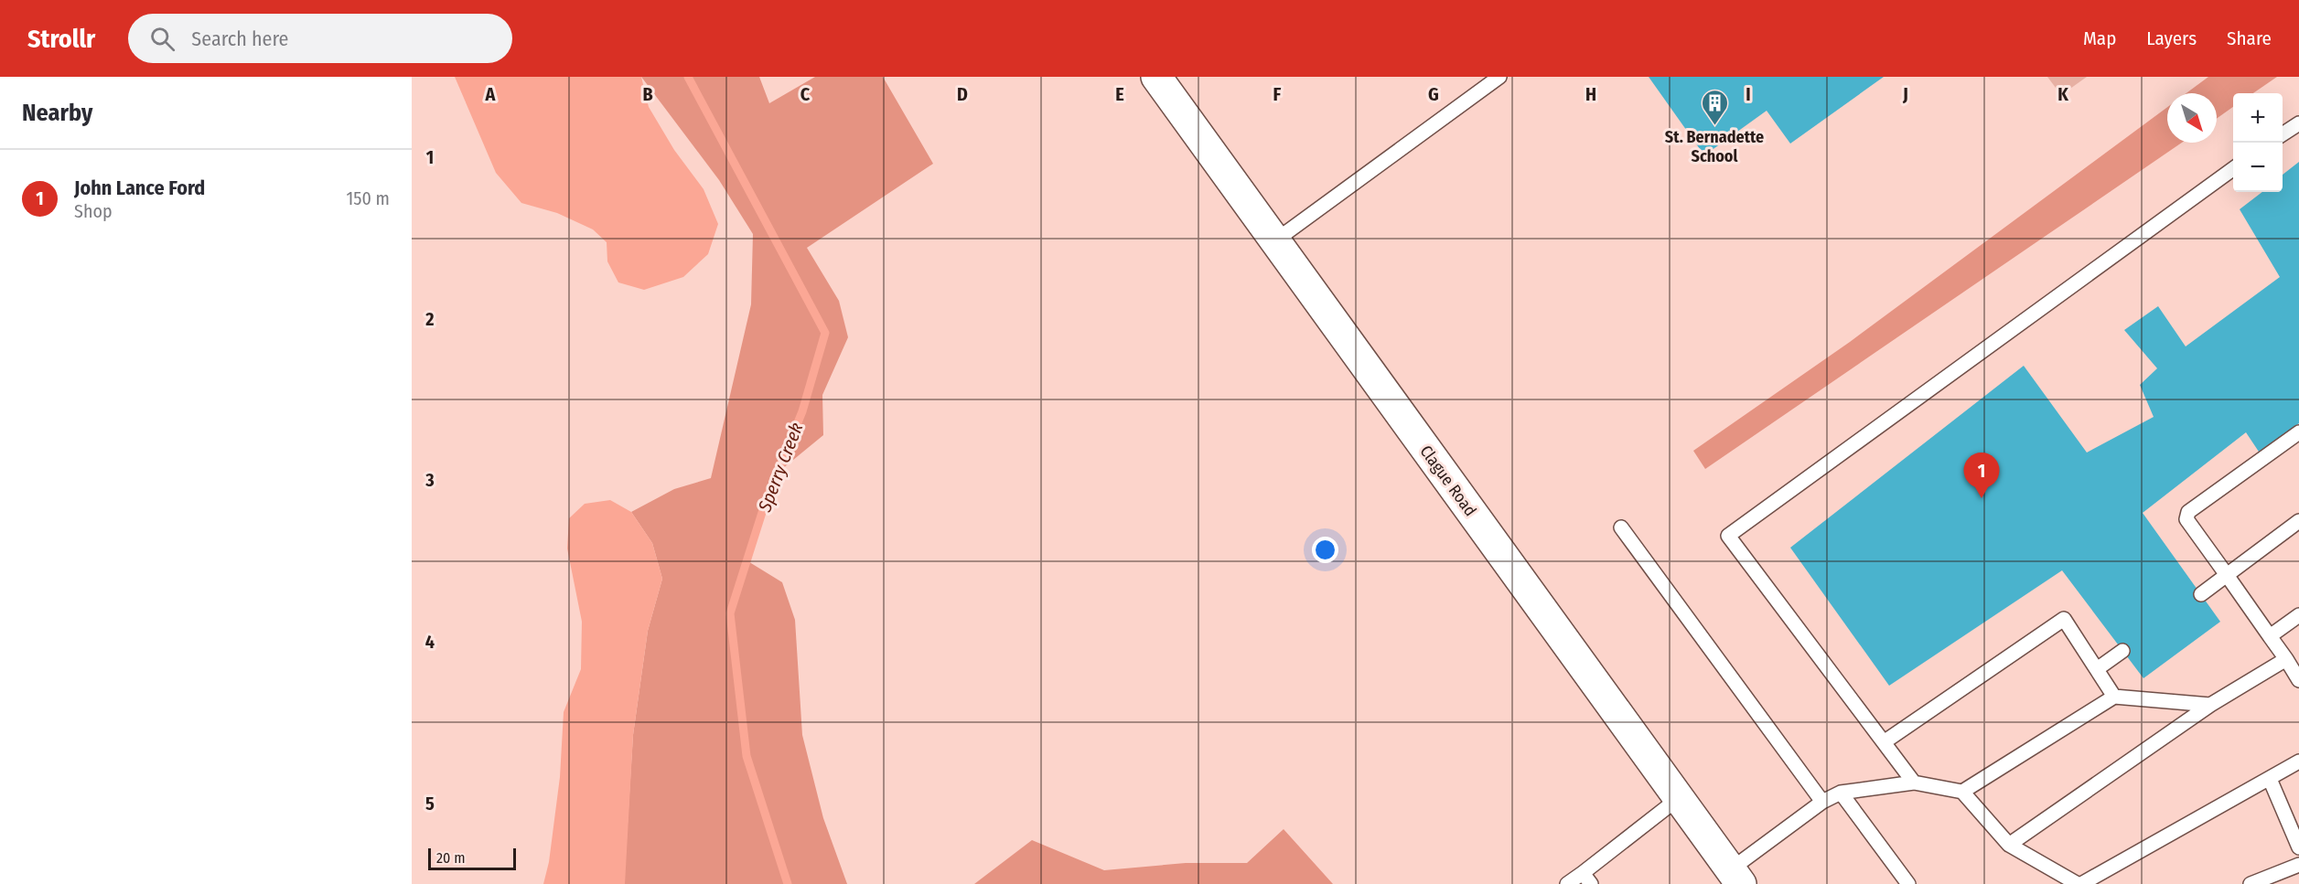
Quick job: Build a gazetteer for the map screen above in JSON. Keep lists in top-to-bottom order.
{
  "streets": {
    "main road": ["Clague Road"]
  },
  "water": ["Sperry Creek"],
  "places": {
    "building": ["St. Bernadette School"]
  },
  "scale_bar": "20 m",
  "north": "bottom right",
  "page": {
    "header": "Strollr",
    "search": "Search here",
    "nav": ["Map", "Layers", "Share"],
    "heading": "Nearby",
    "map_buttons": ["+", "−"],
    "list": [
      {
        "mark": "1",
        "name": "John Lance Ford",
        "note": "Shop",
        "value": "150 m"
      }
    ],
    "pins": "1",
    "scale": "20 m"
  },
  "grid": {
    "columns": [
      "A",
      "B",
      "C",
      "D",
      "E",
      "F",
      "G",
      "H",
      "I",
      "J",
      "K"
    ],
    "rows": [
      "1",
      "2",
      "3",
      "4",
      "5"
    ]
  }
}
